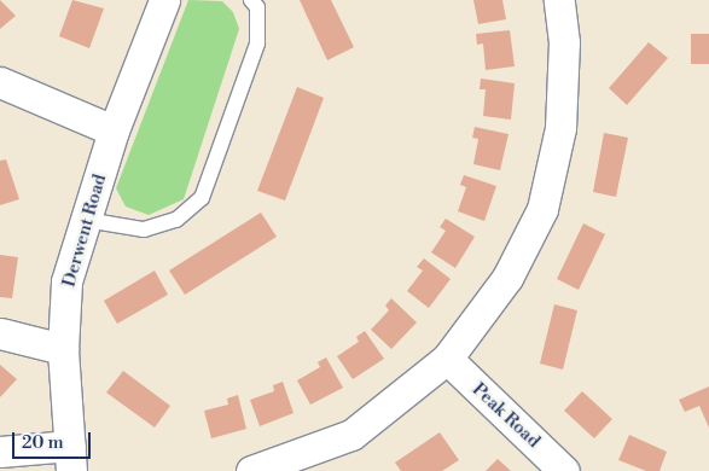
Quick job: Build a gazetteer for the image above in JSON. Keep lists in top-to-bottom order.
{
  "streets": {
    "street": ["Derwent Road", "Peak Road"]
  },
  "scale_bar": "20 m"
}
